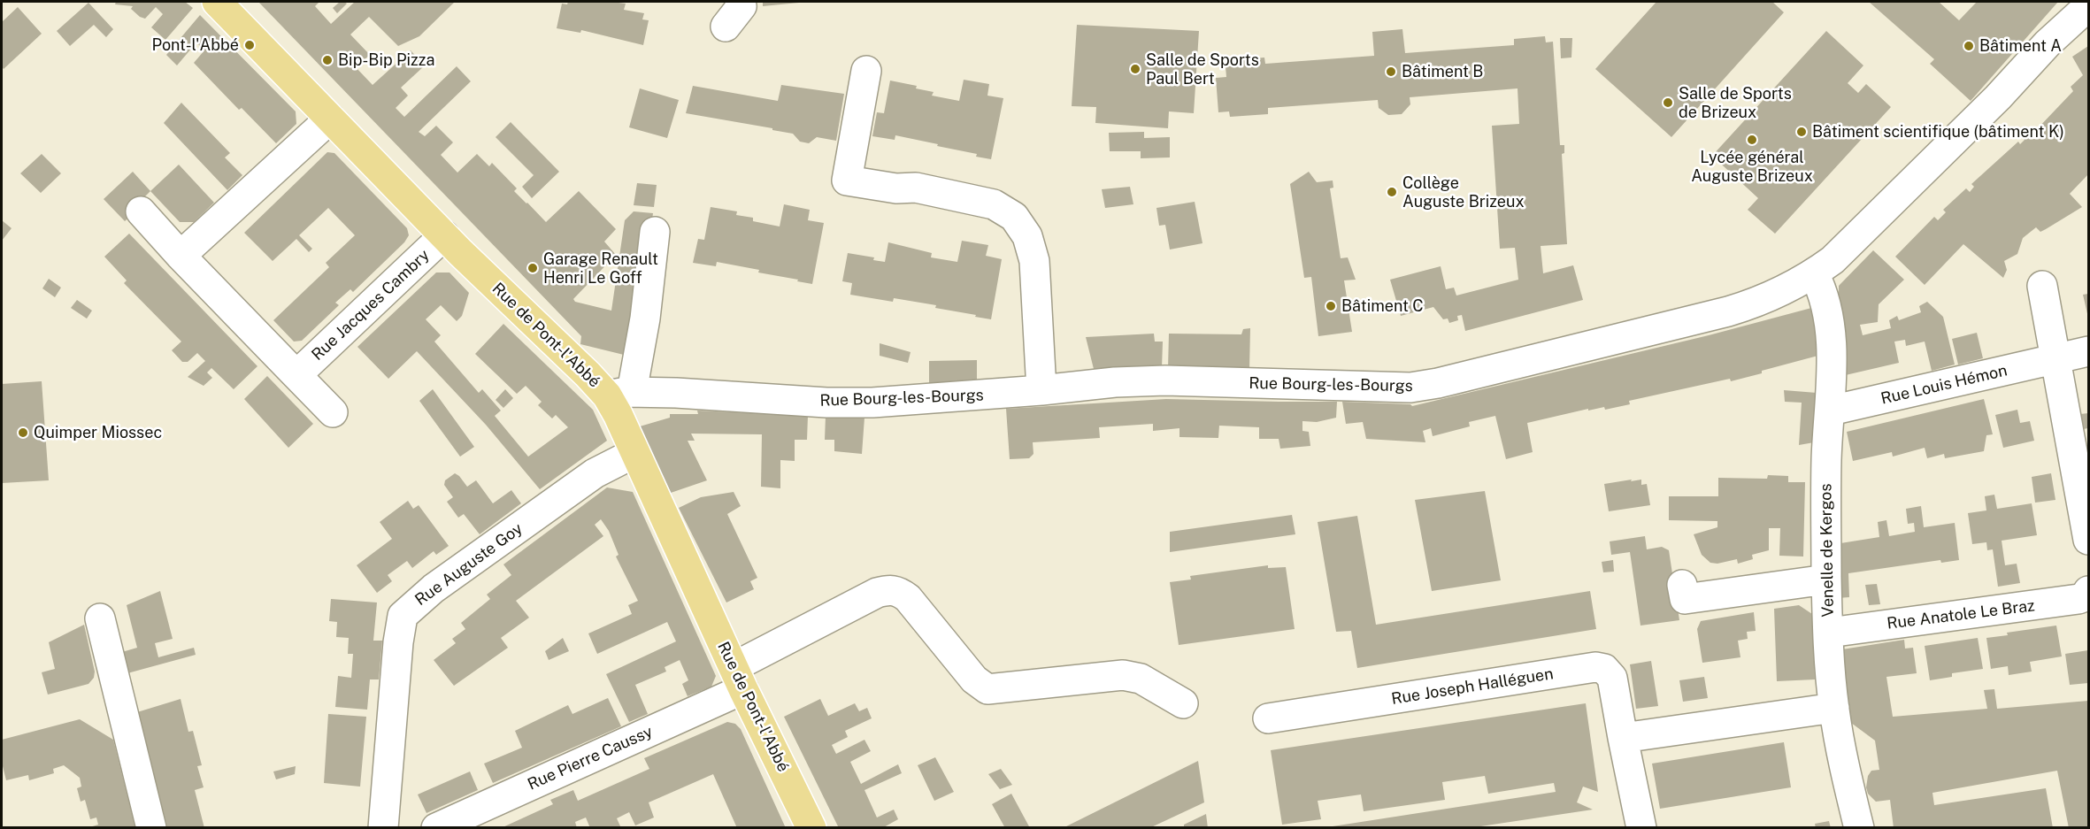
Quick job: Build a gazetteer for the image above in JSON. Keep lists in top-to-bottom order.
{
  "streets": {
    "main road": ["Rue de Pont-l'Abbé"],
    "street": [
      "Rue Jacques Cambry",
      "Rue Bourg-les-Bourgs",
      "Rue Louis Hémon",
      "Venelle de Kergos",
      "Rue Auguste Goy",
      "Rue Anatole Le Braz",
      "Rue Joseph Halléguen",
      "Rue Pierre Caussy"
    ]
  },
  "crossings": [
    ["Rue Jacques Cambry", "Rue de Pont-l'Abbé"],
    ["Rue de Pont-l'Abbé", "Rue Bourg-les-Bourgs"],
    ["Rue de Pont-l'Abbé", "Rue Auguste Goy"],
    ["Rue de Pont-l'Abbé", "Rue Pierre Caussy"],
    ["Rue Bourg-les-Bourgs", "Venelle de Kergos"],
    ["Rue Louis Hémon", "Venelle de Kergos"],
    ["Venelle de Kergos", "Rue Anatole Le Braz"]
  ],
  "places": [
    "Pont-l'Abbé",
    "Bâtiment A",
    "Bip-Bip Pizza",
    "Salle de Sports Paul Bert",
    "Bâtiment B",
    "Salle de Sports de Brizeux",
    "Bâtiment scientifique (bâtiment K)",
    "Lycée général Auguste Brizeux",
    "Collège Auguste Brizeux",
    "Garage Renault Henri Le Goff",
    "Bâtiment C",
    "Quimper Miossec"
  ]
}
